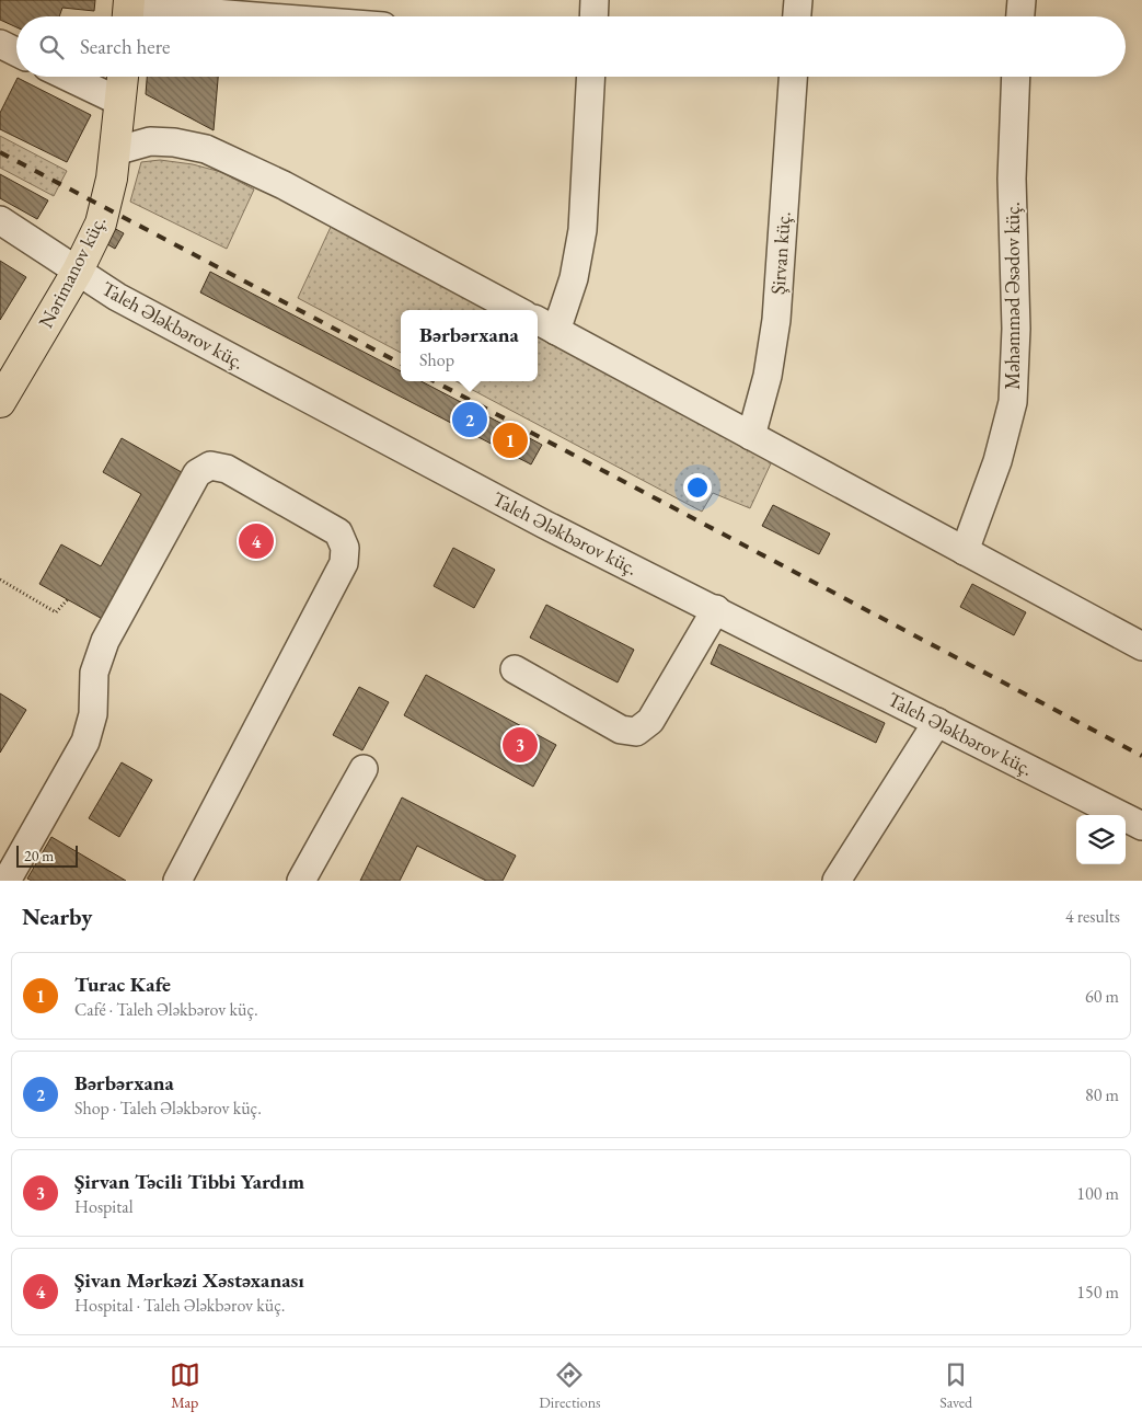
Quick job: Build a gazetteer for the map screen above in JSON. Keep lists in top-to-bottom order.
{
  "streets": {
    "main road": ["Nərimanov küç."],
    "street": ["Şirvan küç.", "Məhəmməd Əsədov küç.", "Taleh Ələkbərov küç."]
  },
  "crossings": [
    ["Nərimanov küç.", "Taleh Ələkbərov küç."]
  ],
  "scale_bar": "20 m",
  "page": {
    "search": "Search here",
    "popup": ["Bərbərxana", "Shop"],
    "pins": [
      "2",
      "1",
      "4",
      "3"
    ],
    "scale": "20 m",
    "heading": ["Nearby", "4 results"],
    "list": [
      {
        "mark": "1",
        "name": "Turac Kafe",
        "note": "Café · Taleh Ələkbərov küç.",
        "value": "60 m"
      },
      {
        "mark": "2",
        "name": "Bərbərxana",
        "note": "Shop · Taleh Ələkbərov küç.",
        "value": "80 m"
      },
      {
        "mark": "3",
        "name": "Şirvan Təcili Tibbi Yardım",
        "note": "Hospital",
        "value": "100 m"
      },
      {
        "mark": "4",
        "name": "Şivan Mərkəzi Xəstəxanası",
        "note": "Hospital · Taleh Ələkbərov küç.",
        "value": "150 m"
      }
    ],
    "nav": ["Map", "Directions", "Saved"]
  }
}
